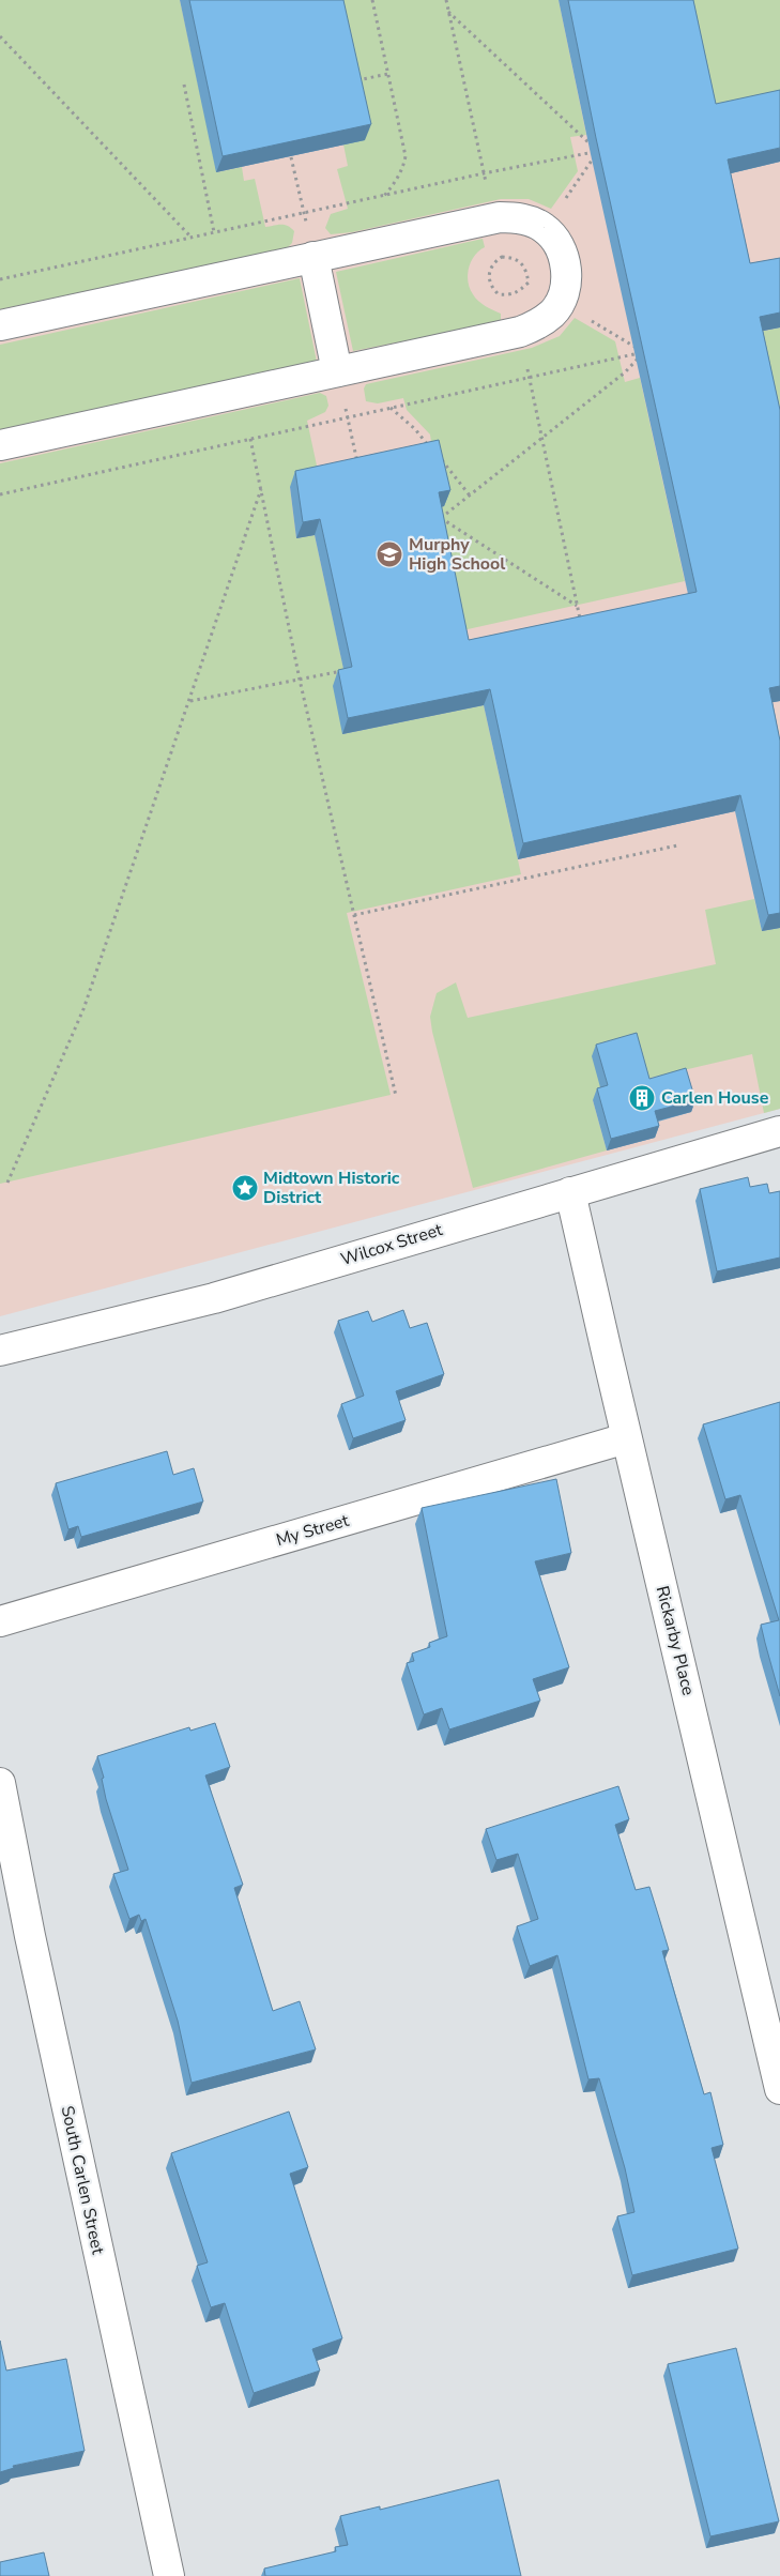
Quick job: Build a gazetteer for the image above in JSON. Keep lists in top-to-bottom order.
{
  "streets": {
    "street": [
      "Wilcox Street",
      "My Street",
      "Rickarby Place",
      "South Carlen Street"
    ]
  },
  "crossings": [
    ["Wilcox Street", "Rickarby Place"],
    ["My Street", "Rickarby Place"]
  ],
  "places": {
    "school or university": ["Murphy High School"],
    "building": ["Carlen House"],
    "place": ["Midtown Historic District"]
  }
}
